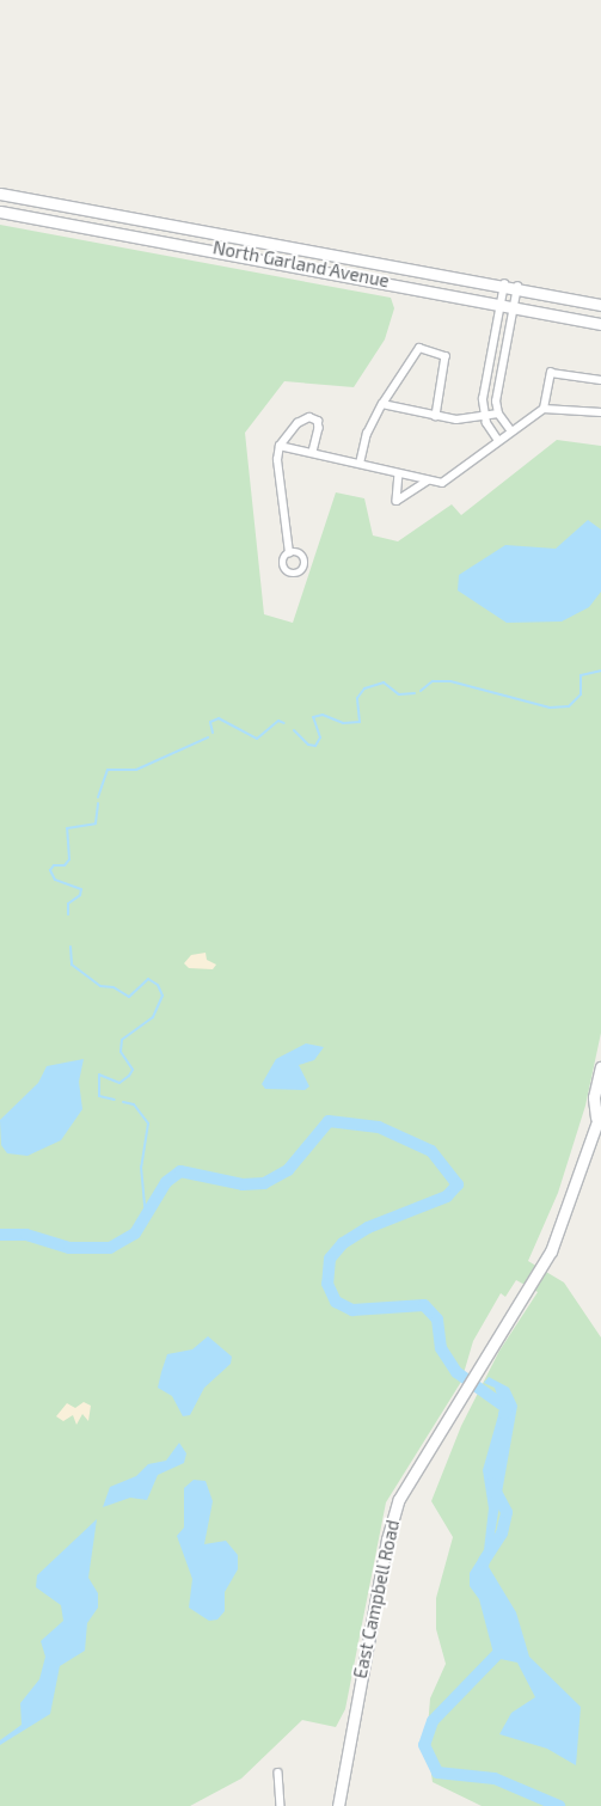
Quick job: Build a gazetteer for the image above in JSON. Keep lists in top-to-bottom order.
{
  "streets": {
    "main road": ["North Garland Avenue", "East Campbell Road"]
  }
}
